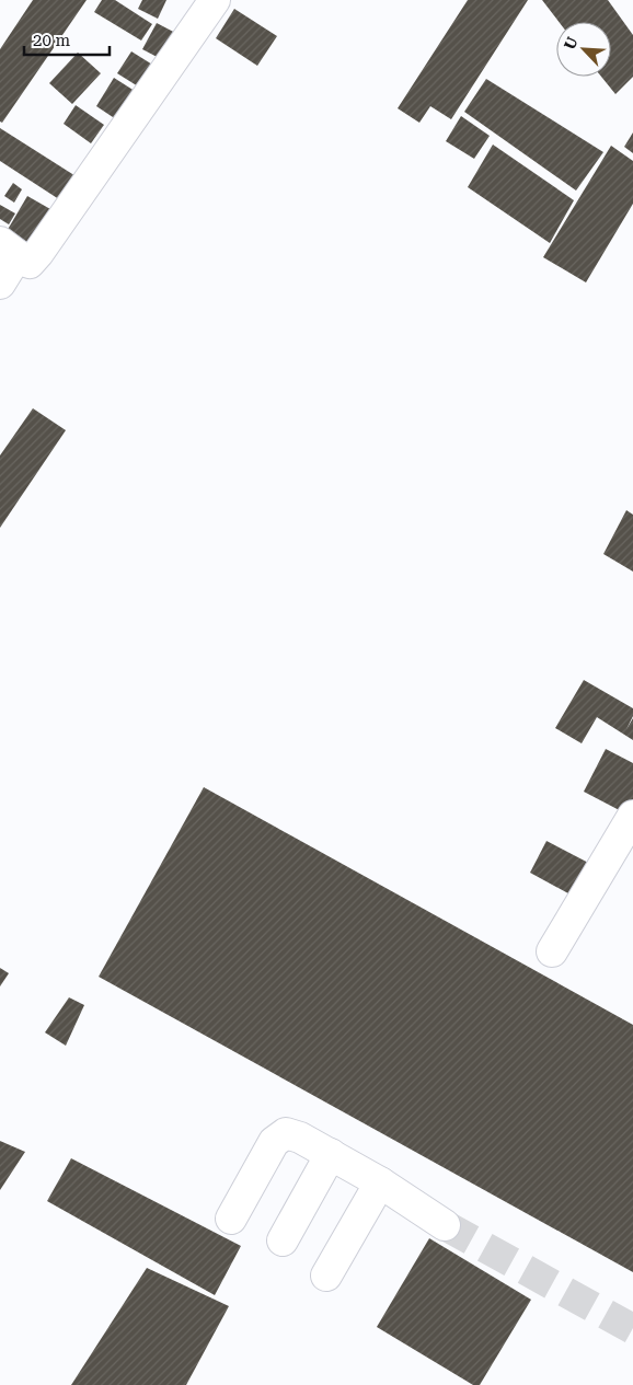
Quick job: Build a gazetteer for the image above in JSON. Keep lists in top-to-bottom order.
{
  "scale_bar": "20 m",
  "north": "top left"
}
